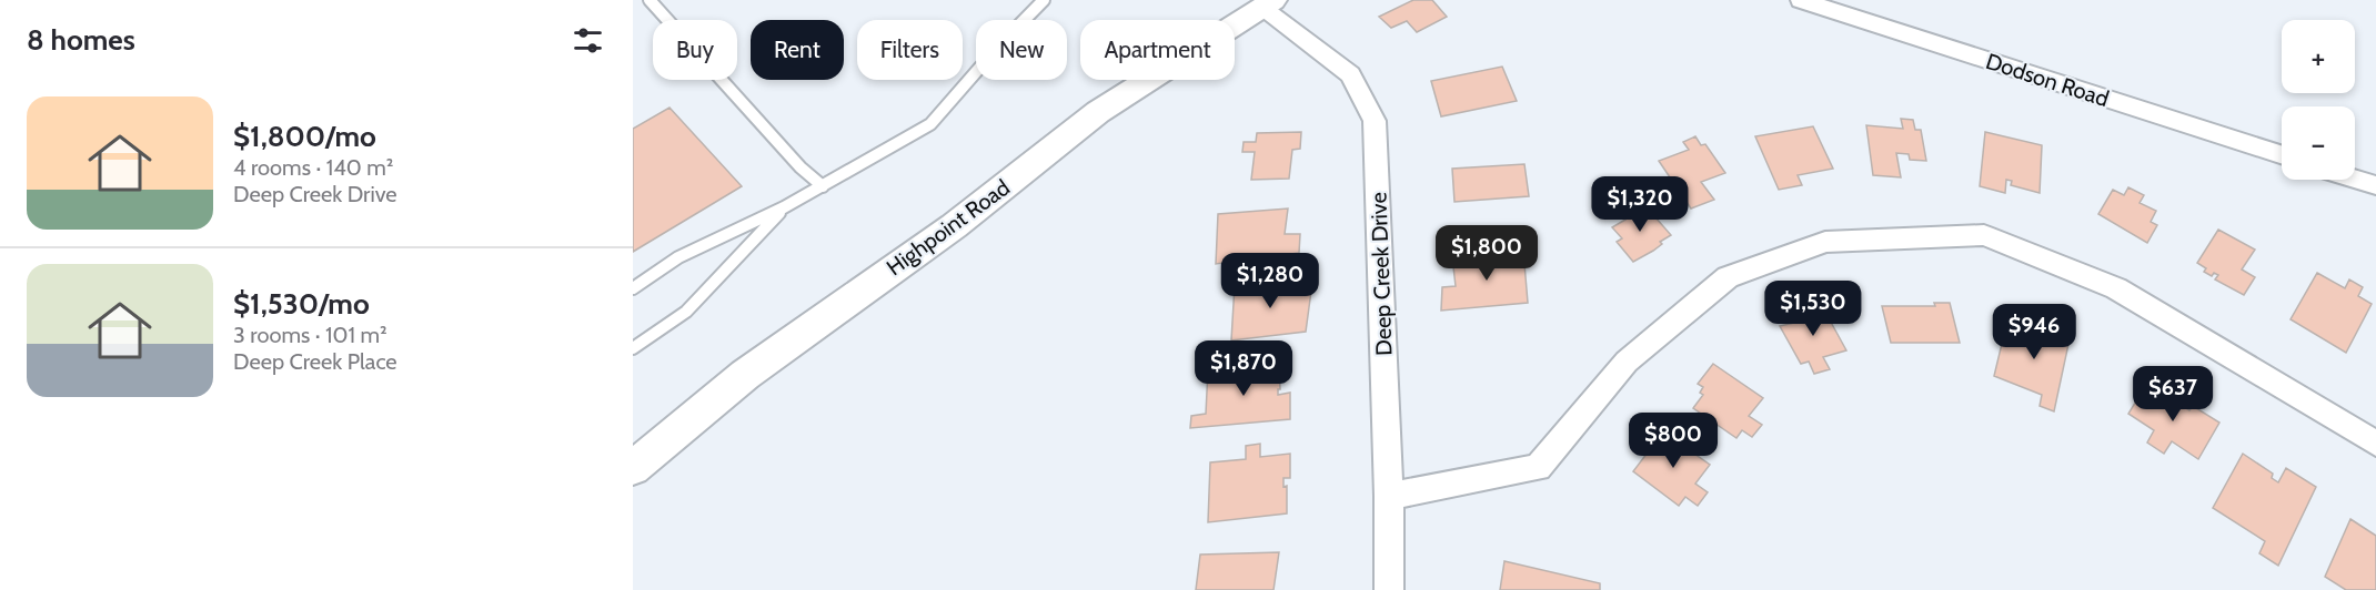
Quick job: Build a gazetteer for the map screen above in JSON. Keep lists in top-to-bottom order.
{
  "streets": {
    "street": ["Dodson Road", "Highpoint Road", "Deep Creek Drive"]
  },
  "crossings": [
    ["Highpoint Road", "Deep Creek Drive"]
  ],
  "page": {
    "heading": "8 homes",
    "map_buttons": ["+", "−"],
    "chip": [
      "Buy",
      "Rent",
      "Filters",
      "New",
      "Apartment"
    ],
    "list": [
      {
        "name": "$1,800/mo",
        "note": "4 rooms · 140 m² · Deep Creek Drive"
      },
      {
        "name": "$1,530/mo",
        "note": "3 rooms · 101 m² · Deep Creek Place"
      }
    ],
    "price": [
      "$1,320",
      "$1,800",
      "$1,280",
      "$1,530",
      "$946",
      "$1,870",
      "$637",
      "$800"
    ]
  }
}
